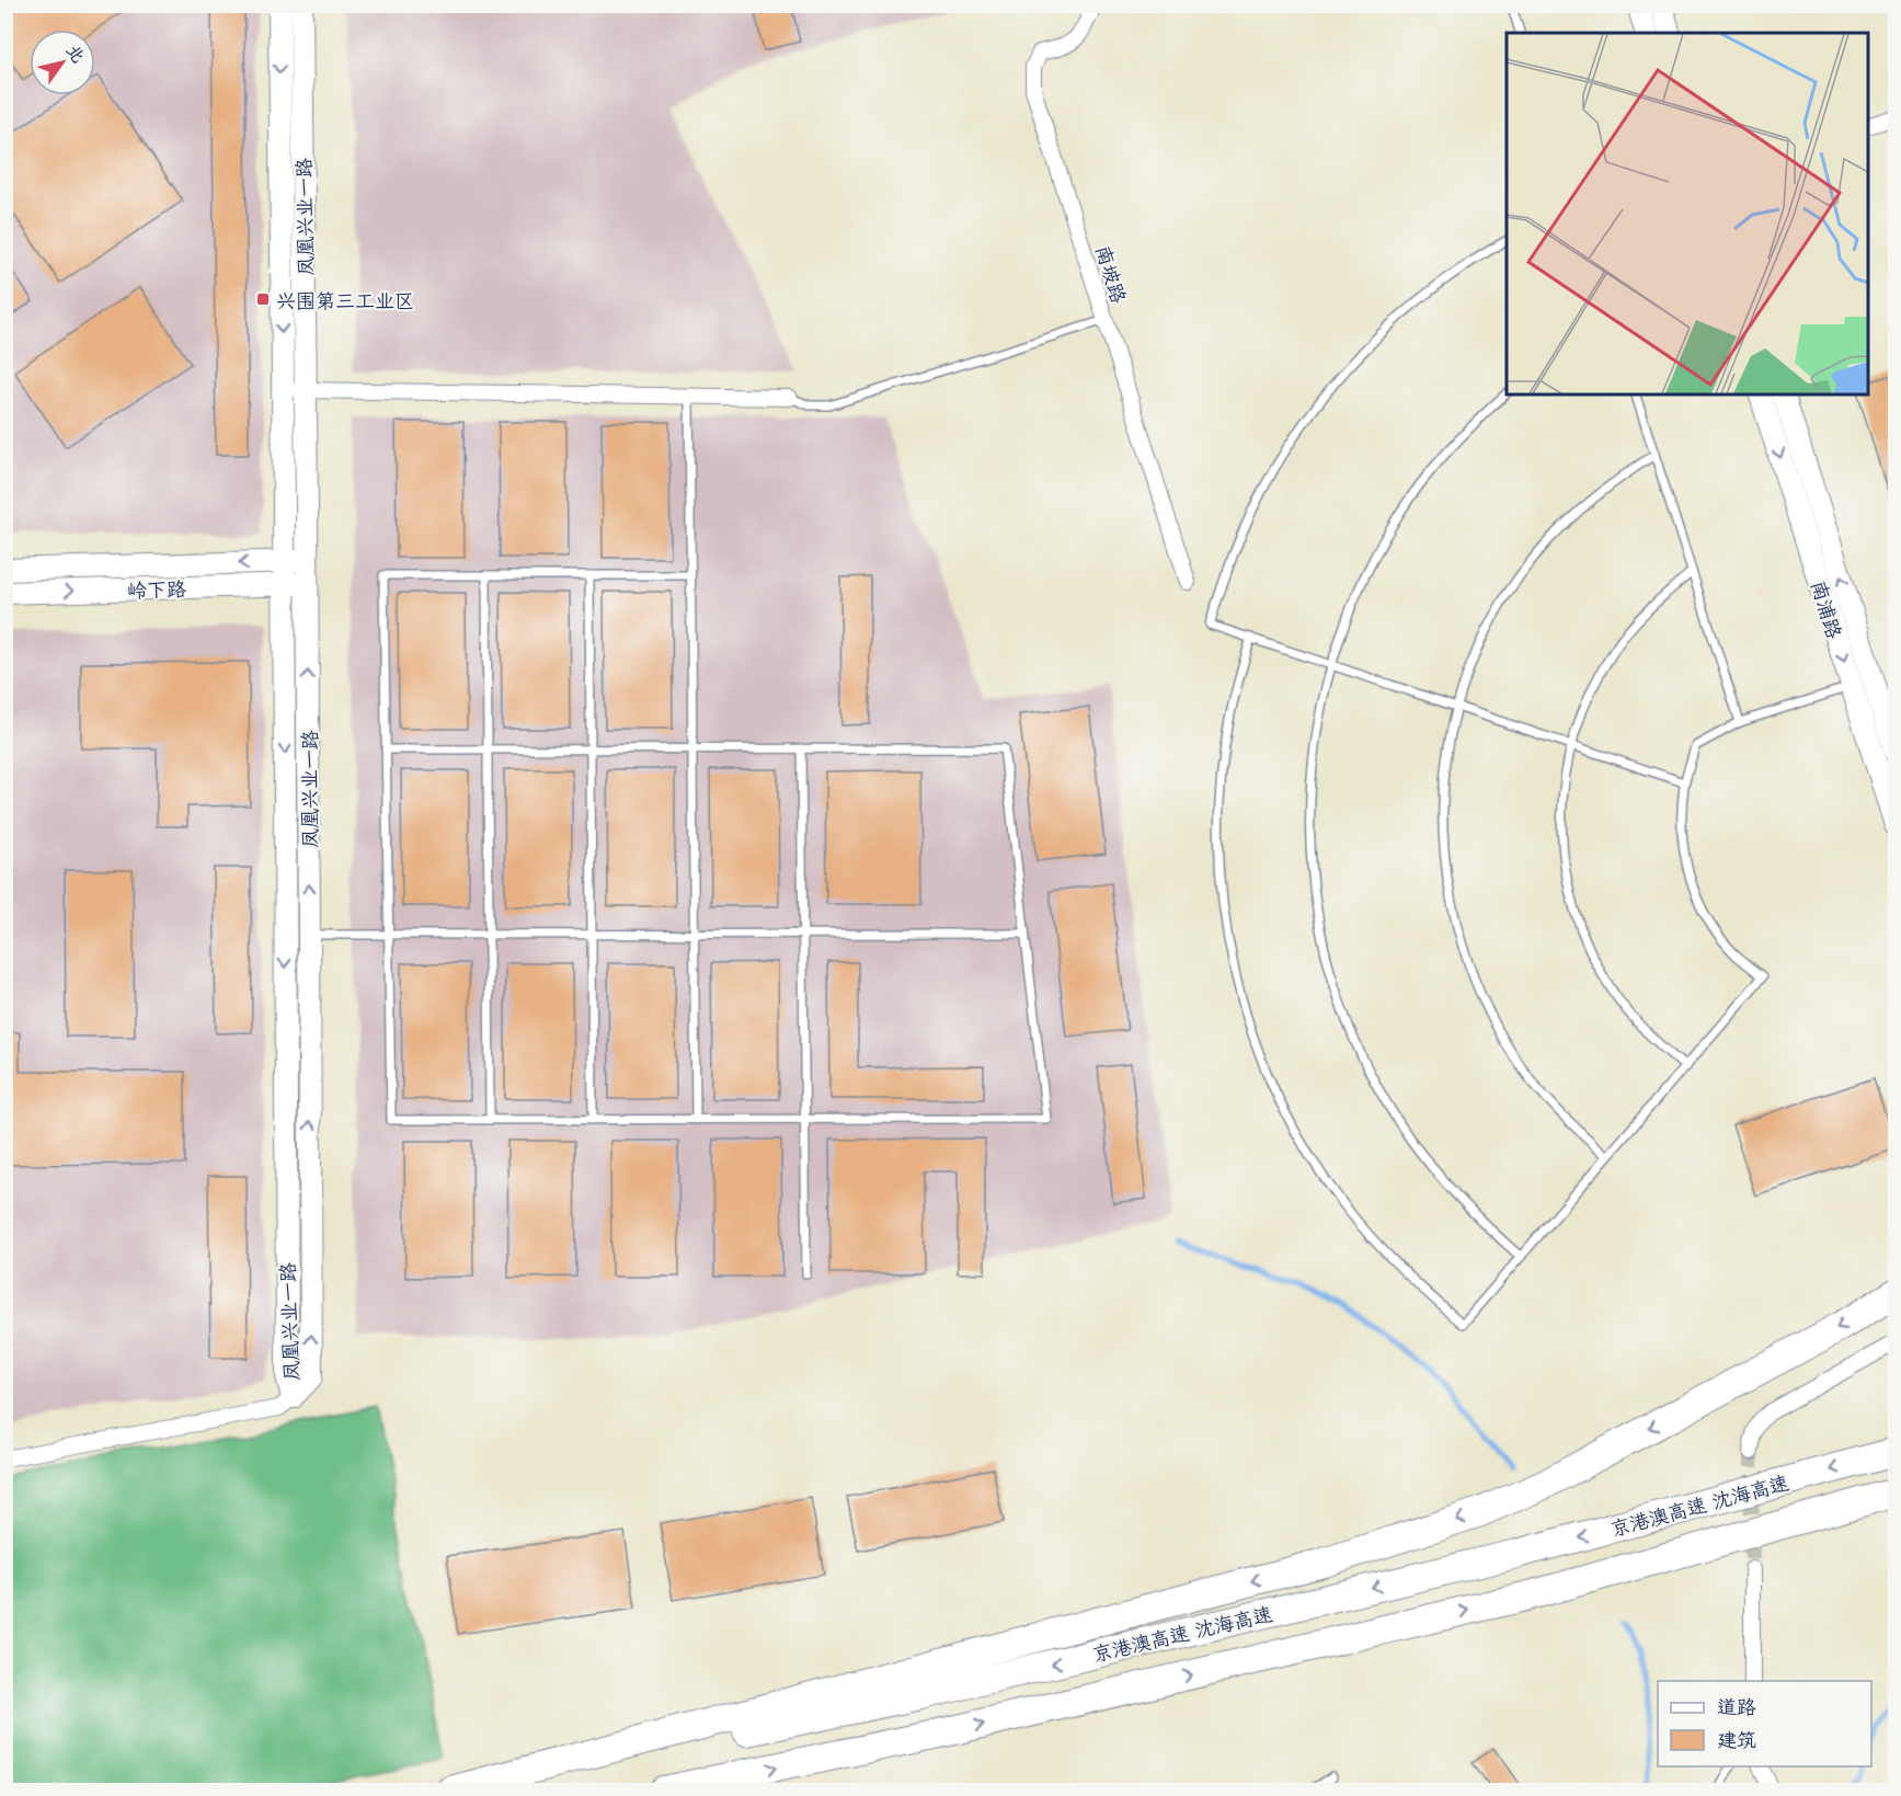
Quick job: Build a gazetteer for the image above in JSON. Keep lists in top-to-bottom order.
{
  "streets": {
    "highway": ["京港澳高速 沈海高速"],
    "street": [
      "凤凰兴业一路",
      "南坡路",
      "岭下路",
      "南浦路"
    ]
  },
  "crossings": [
    ["凤凰兴业一路", "岭下路"]
  ],
  "places": {
    "transit": ["兴围第三工业区"]
  },
  "legend": ["道路", "建筑"],
  "north": "top right"
}
